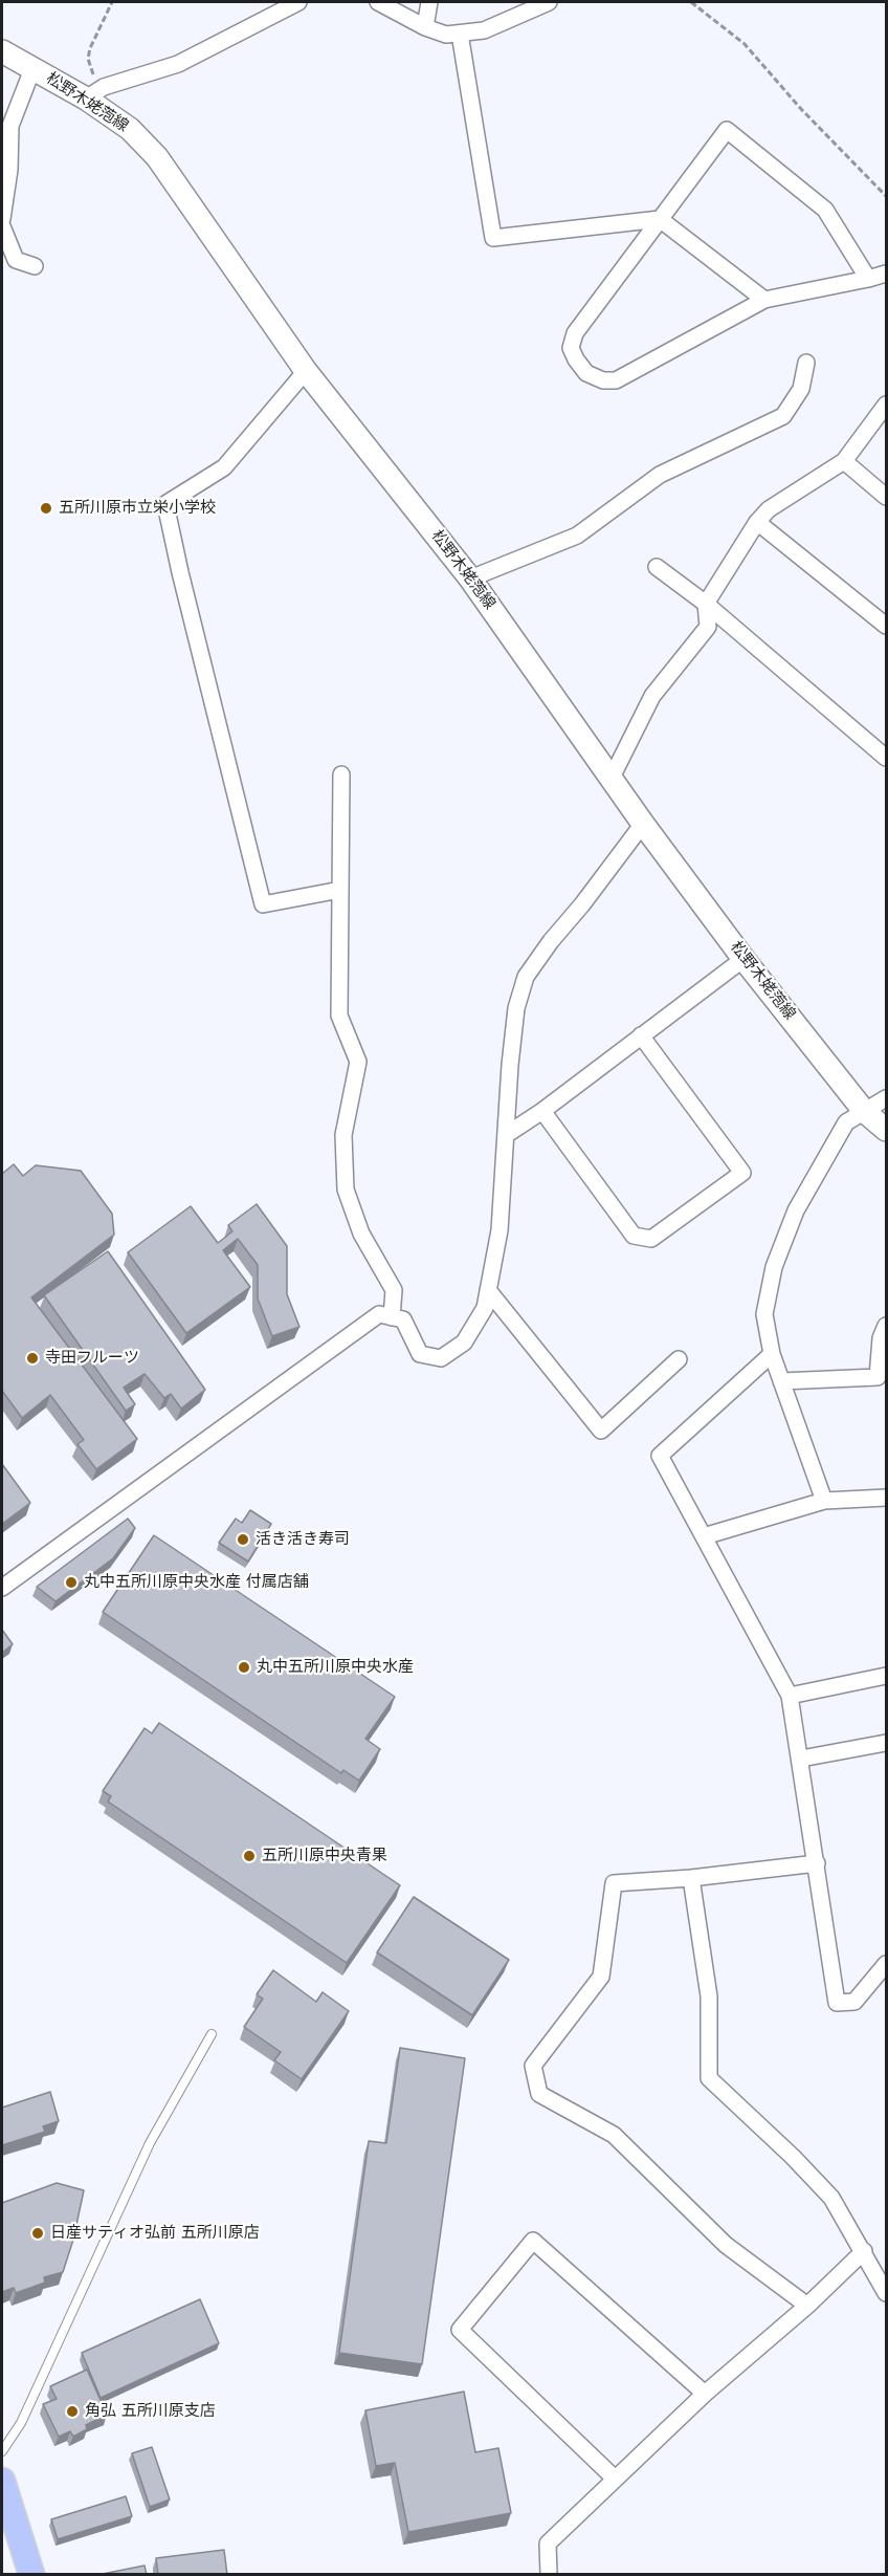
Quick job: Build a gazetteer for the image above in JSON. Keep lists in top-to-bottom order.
{
  "streets": {
    "main road": ["松野木姥萢線"]
  },
  "places": [
    "五所川原市立栄小学校",
    "寺田フルーツ",
    "活き活き寿司",
    "丸中五所川原中央水産 付属店舗",
    "丸中五所川原中央水産",
    "五所川原中央青果",
    "日産サティオ弘前 五所川原店",
    "角弘 五所川原支店"
  ]
}
